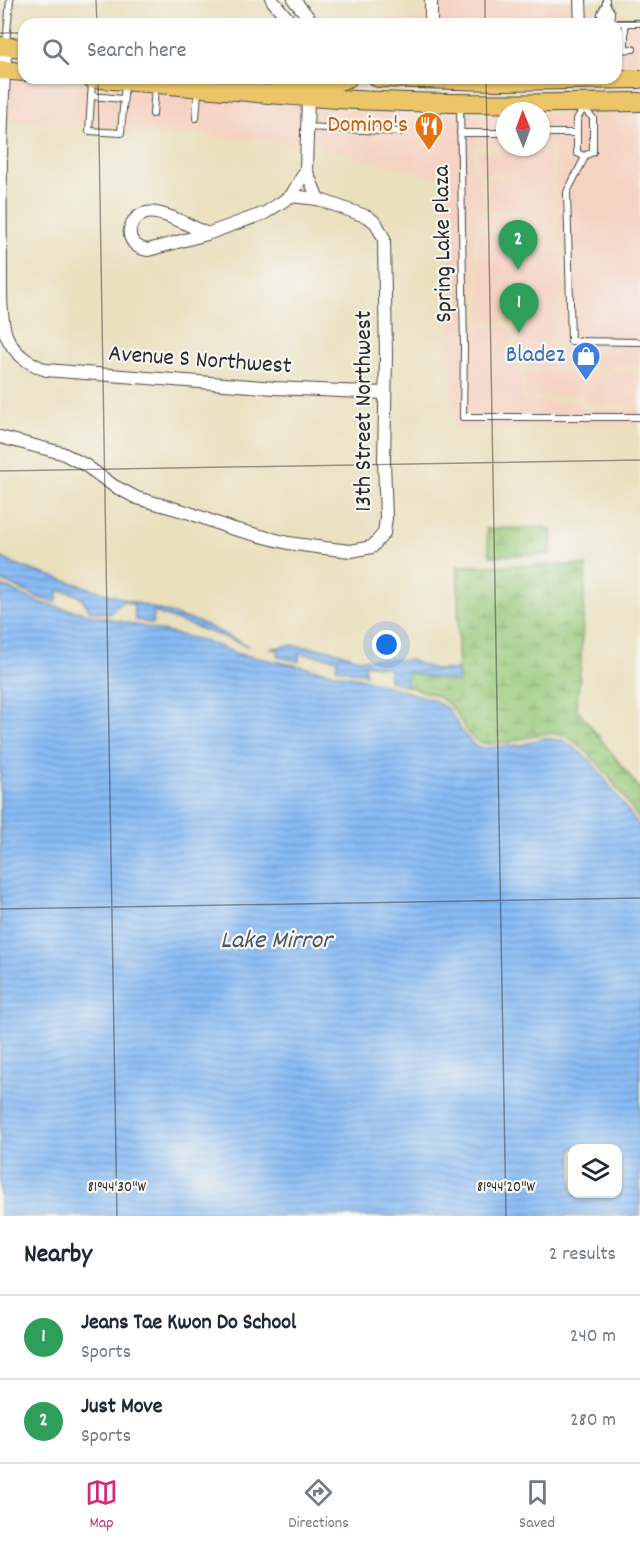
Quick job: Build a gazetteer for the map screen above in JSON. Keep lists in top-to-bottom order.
{
  "streets": {
    "street": ["Avenue S Northwest", "13th Street Northwest"],
    "lane": ["Spring Lake Plaza"]
  },
  "crossings": [
    ["Avenue S Northwest", "13th Street Northwest"]
  ],
  "water": ["Lake Mirror"],
  "places": {
    "restaurant": ["Domino's"],
    "shop": ["Bladez"]
  },
  "north": "top",
  "page": {
    "search": "Search here",
    "pins": ["2", "1"],
    "heading": ["Nearby", "2 results"],
    "list": [
      {
        "mark": "1",
        "name": "Jeans Tae Kwon Do School",
        "note": "Sports",
        "value": "240 m"
      },
      {
        "mark": "2",
        "name": "Just Move",
        "note": "Sports",
        "value": "280 m"
      }
    ],
    "nav": ["Map", "Directions", "Saved"]
  },
  "coordinates": ["81°44'30\"W", "81°44'20\"W"]
}
